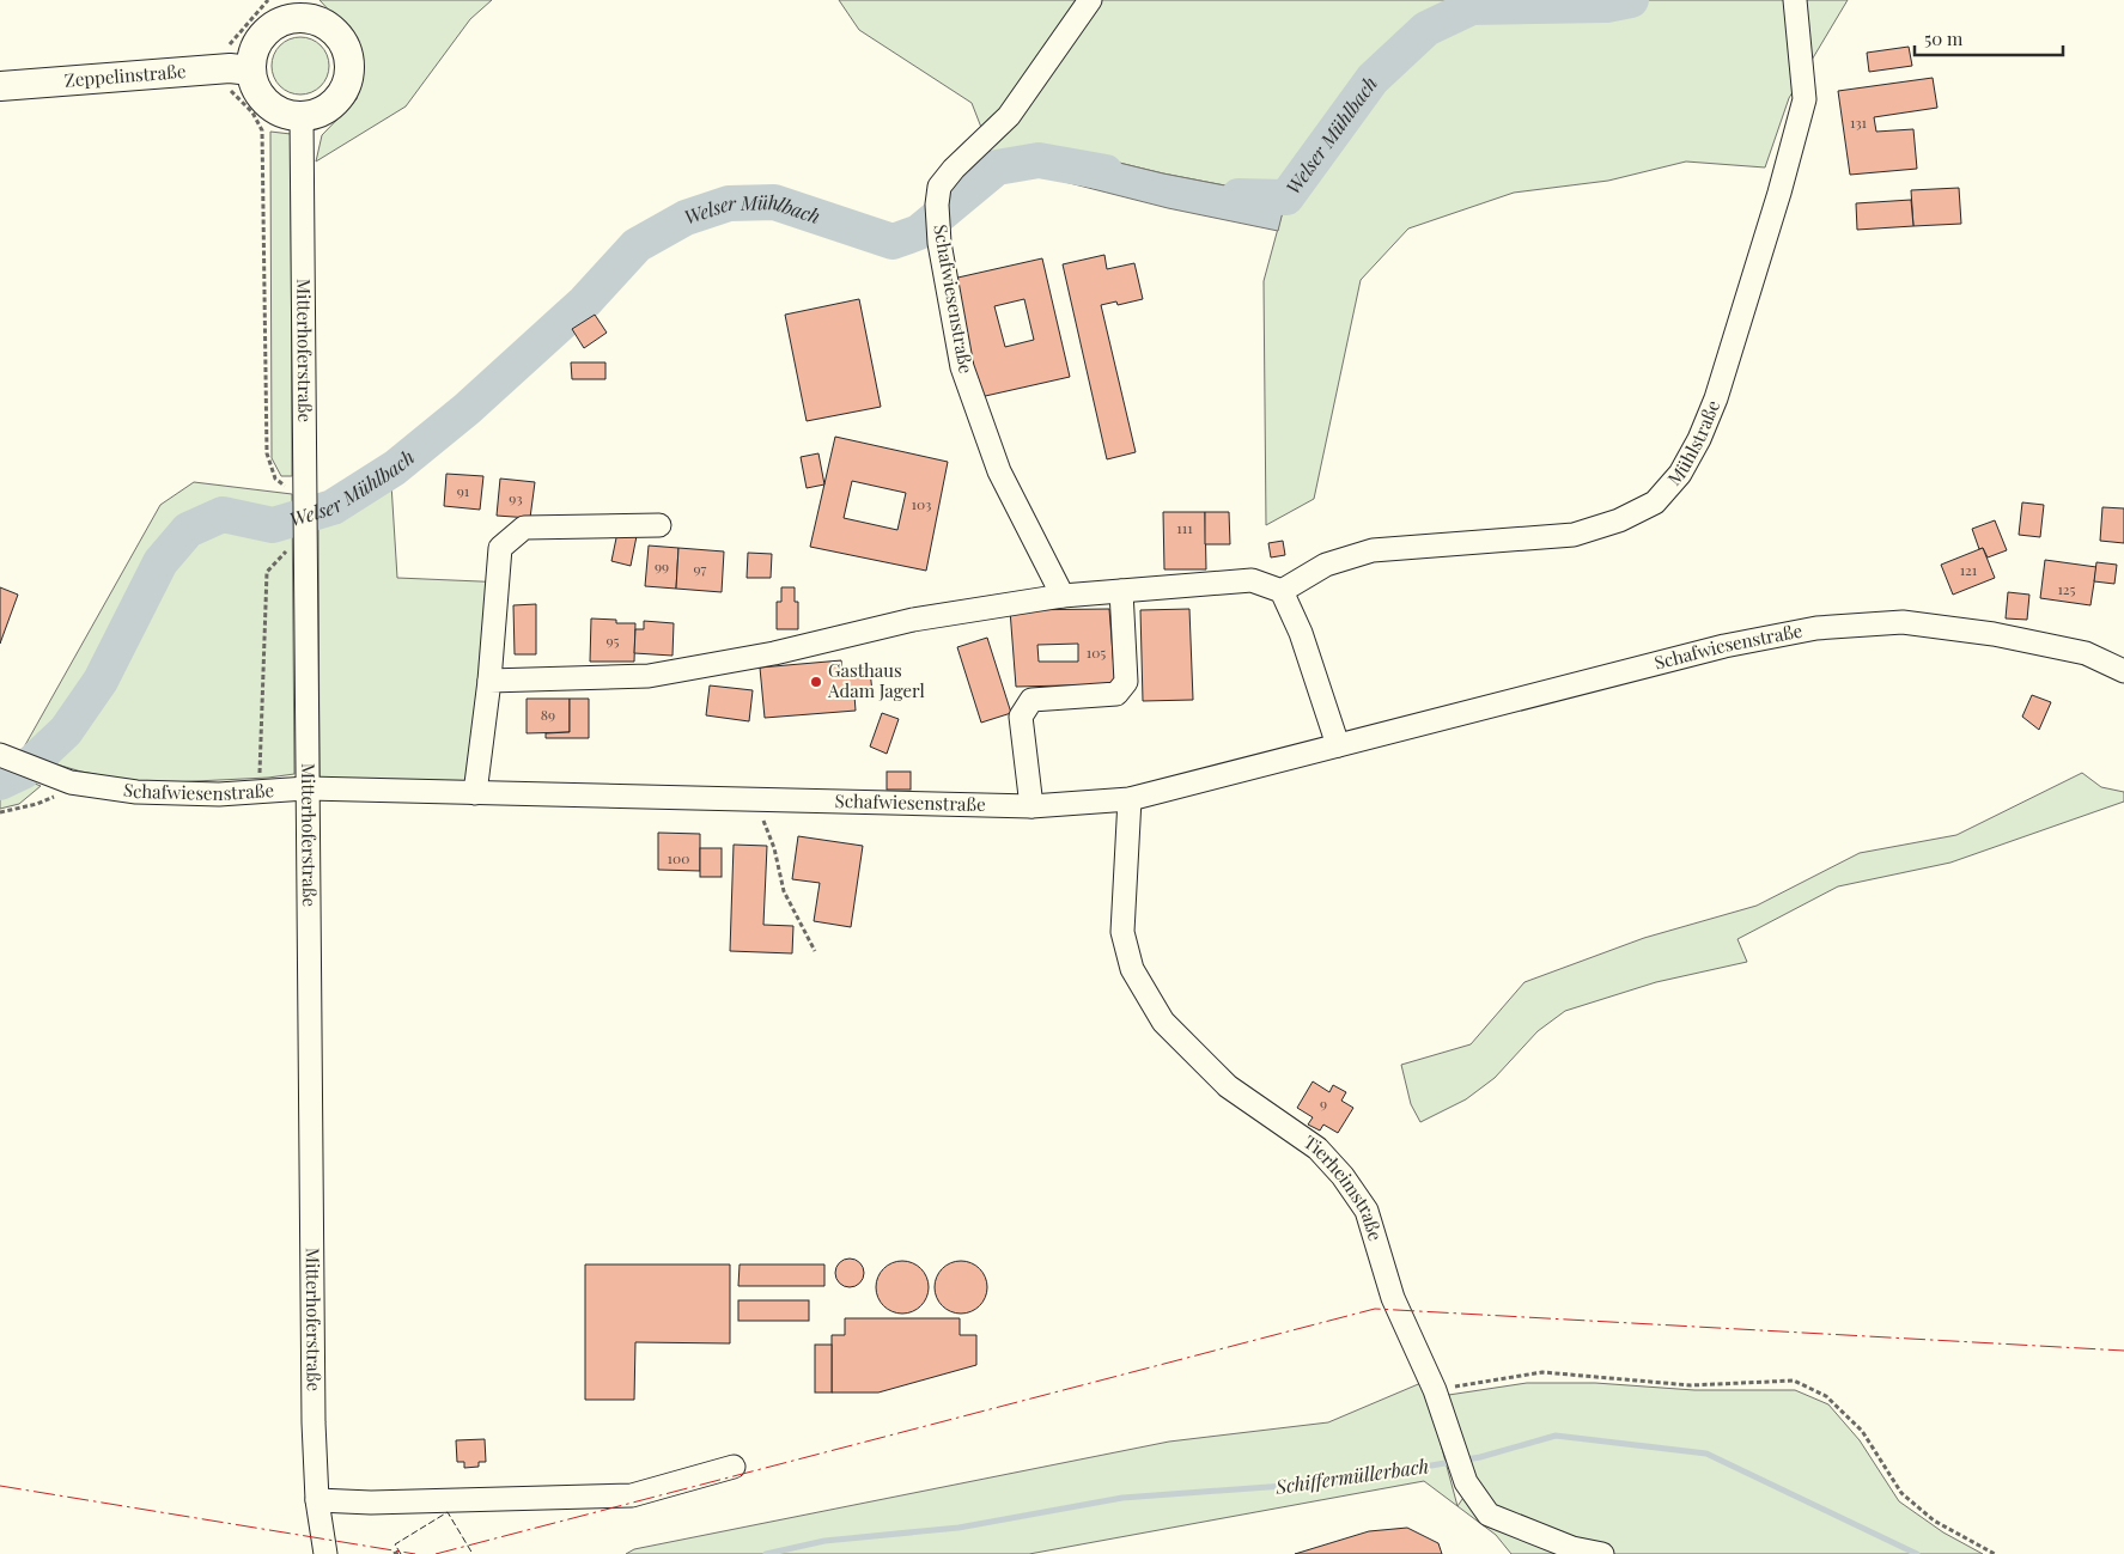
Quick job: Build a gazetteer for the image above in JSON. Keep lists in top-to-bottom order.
{
  "streets": {
    "main road": ["Zeppelinstraße"],
    "street": [
      "Schafwiesenstraße",
      "Mitterhoferstraße",
      "Mühlstraße",
      "Tierheimstraße"
    ]
  },
  "crossings": [
    ["Zeppelinstraße", "Mitterhoferstraße"],
    ["Schafwiesenstraße", "Mitterhoferstraße"],
    ["Schafwiesenstraße", "Tierheimstraße"]
  ],
  "water": ["Welser Mühlbach", "Schiffermüllerbach"],
  "places": ["Gasthaus Adam Jagerl"],
  "house_numbers": [
    "131",
    "91",
    "93",
    "103",
    "111",
    "99",
    "97",
    "121",
    "125",
    "95",
    "105",
    "89",
    "100",
    "9"
  ],
  "scale_bar": "50 m"
}
